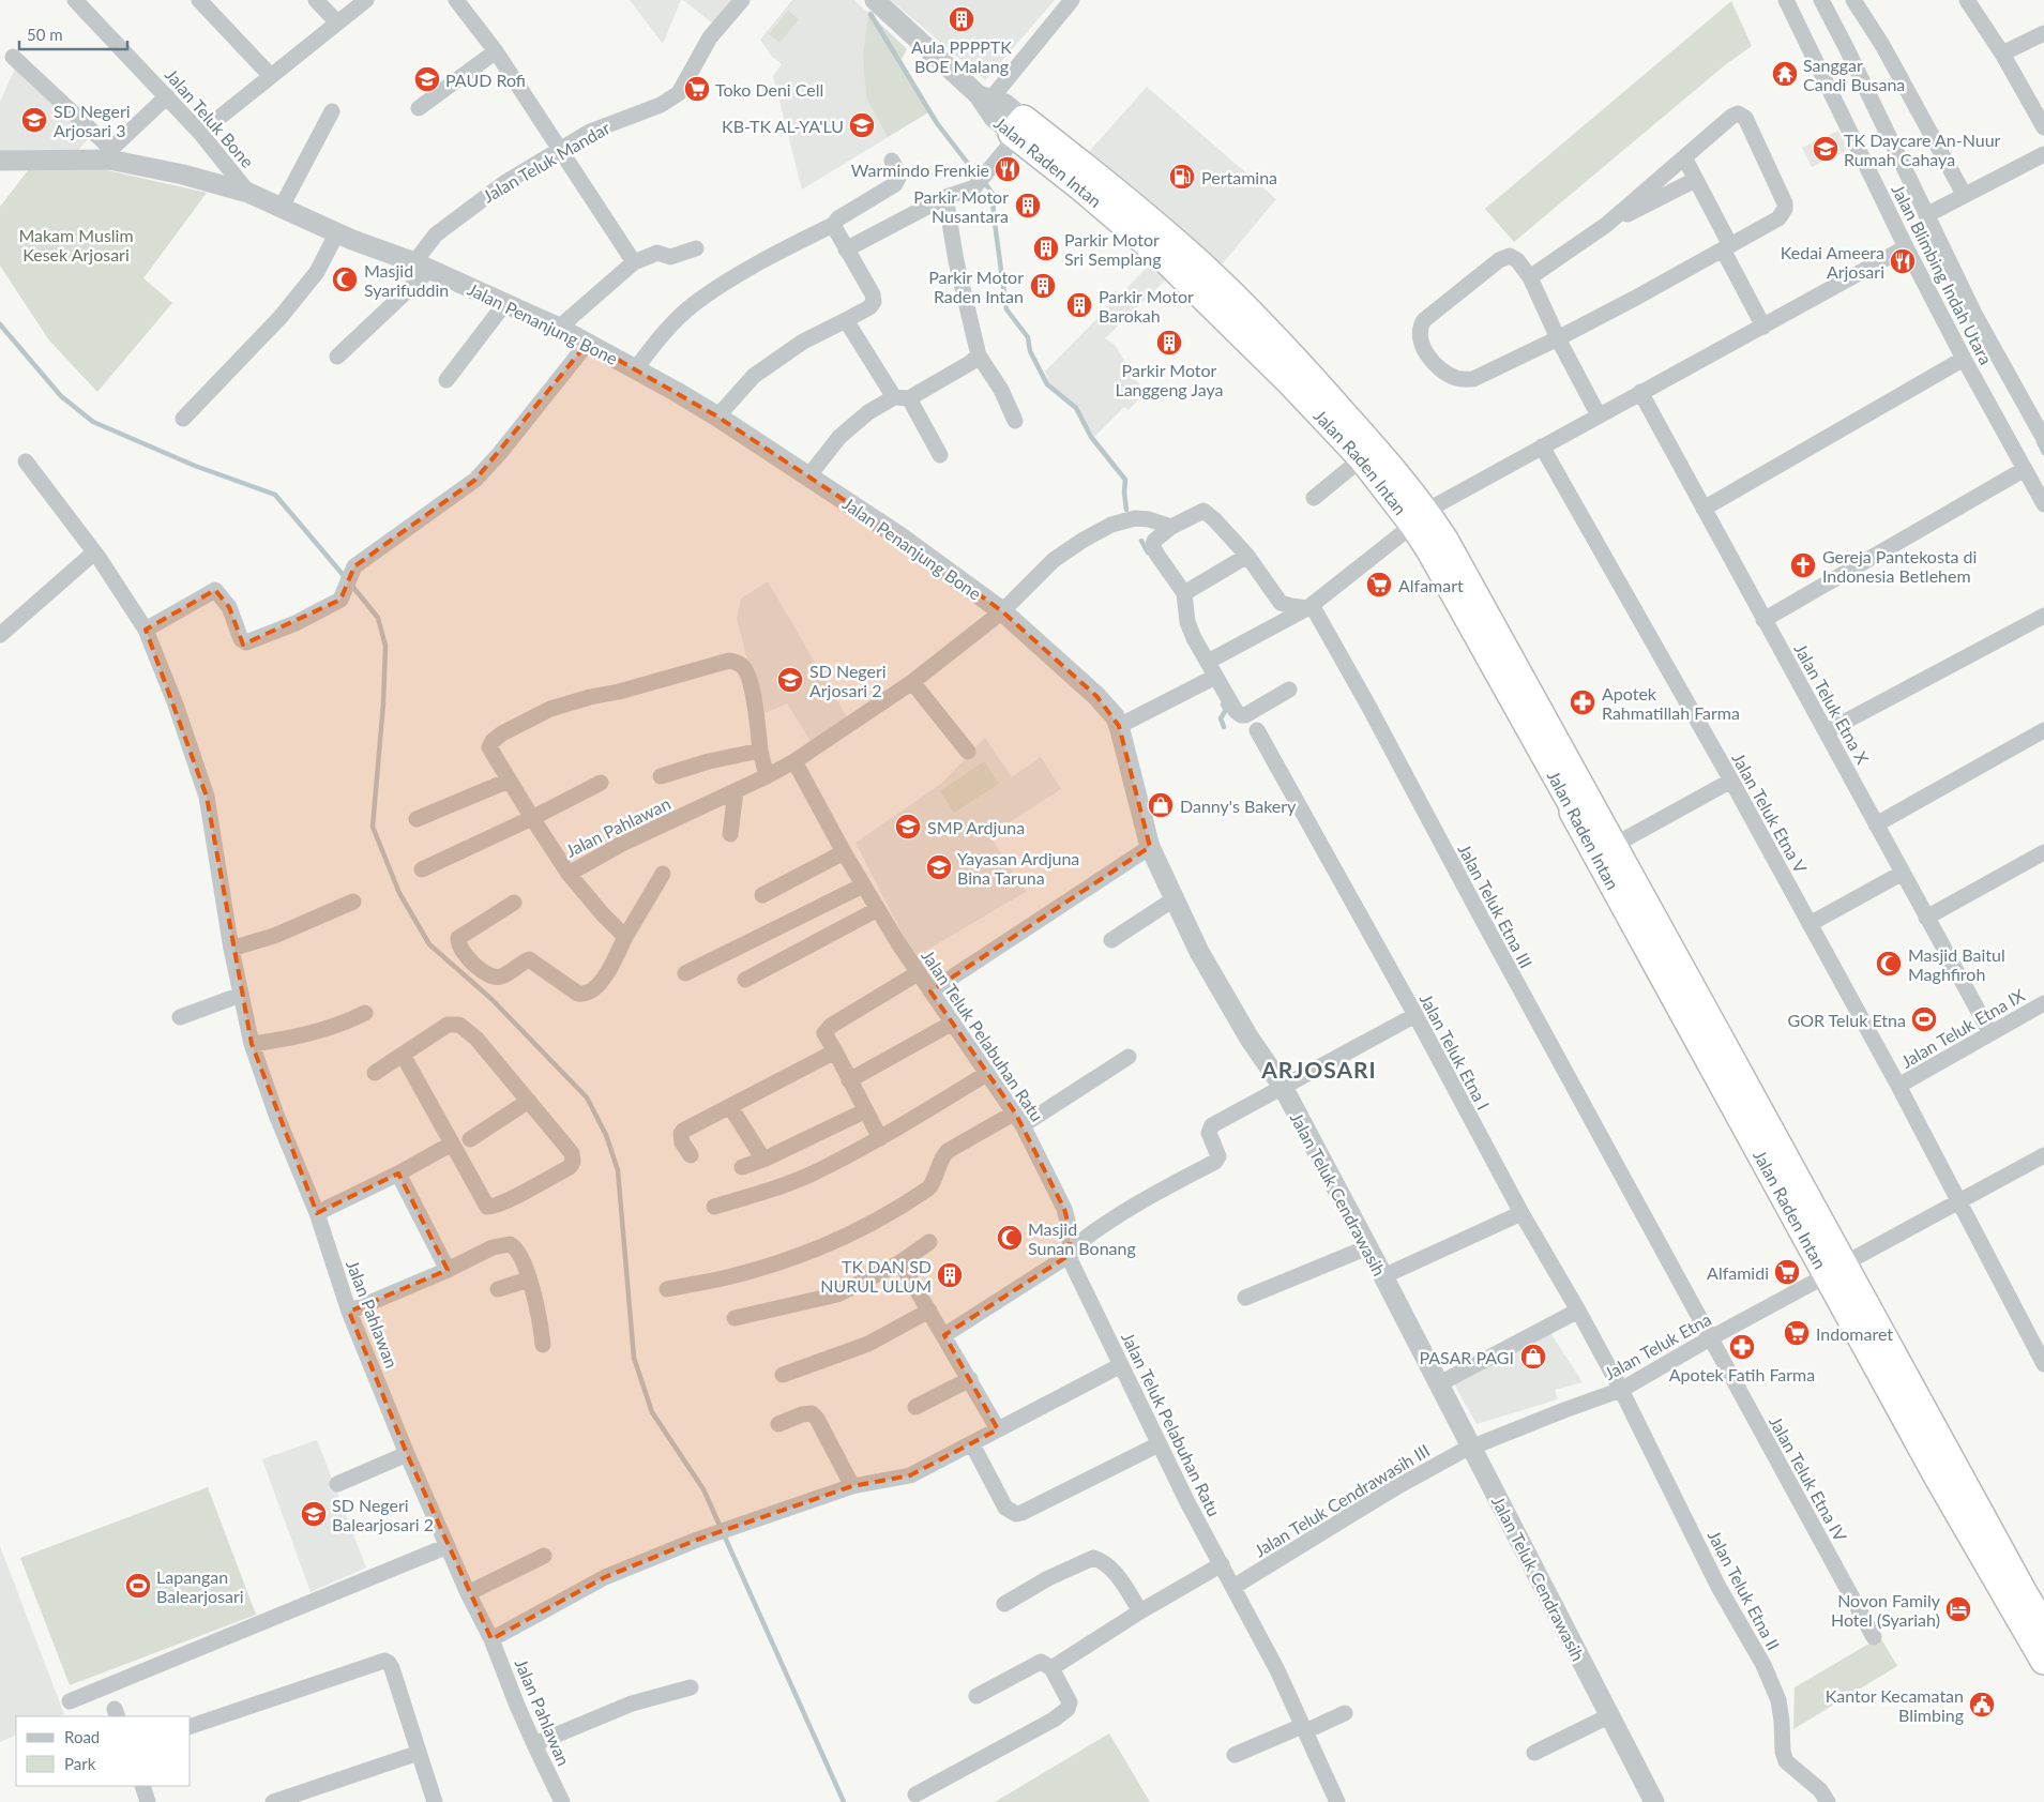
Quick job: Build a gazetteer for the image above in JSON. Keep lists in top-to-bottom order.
{
  "streets": {
    "highway": ["Jalan Raden Intan"],
    "street": [
      "Jalan Teluk Bone",
      "Jalan Teluk Mandar",
      "Jalan Blimbing Indah Utara",
      "Jalan Penanjung Bone",
      "Jalan Teluk Etna X",
      "Jalan Teluk Etna V",
      "Jalan Pahlawan",
      "Jalan Teluk Etna III",
      "Jalan Teluk Etna IX",
      "Jalan Teluk Pelabuhan Ratu",
      "Jalan Teluk Etna I",
      "Jalan Teluk Cendrawasih",
      "Jalan Teluk Etna",
      "Jalan Teluk Etna IV",
      "Jalan Teluk Cendrawasih III",
      "Jalan Teluk Etna II"
    ]
  },
  "crossings": [
    ["Jalan Teluk Bone", "Jalan Penanjung Bone"],
    ["Jalan Teluk Mandar", "Jalan Penanjung Bone"],
    ["Jalan Raden Intan", "Jalan Teluk Etna"],
    ["Jalan Penanjung Bone", "Jalan Teluk Cendrawasih"],
    ["Jalan Teluk Etna X", "Jalan Teluk Etna IX"],
    ["Jalan Teluk Etna V", "Jalan Teluk Etna IX"],
    ["Jalan Teluk Etna V", "Jalan Teluk Etna"],
    ["Jalan Pahlawan", "Jalan Teluk Pelabuhan Ratu"],
    ["Jalan Teluk Etna III", "Jalan Teluk Etna"],
    ["Jalan Teluk Etna III", "Jalan Teluk Etna IV"],
    ["Jalan Teluk Pelabuhan Ratu", "Jalan Teluk Cendrawasih III"],
    ["Jalan Teluk Etna I", "Jalan Teluk Etna"],
    ["Jalan Teluk Etna I", "Jalan Teluk Etna II"],
    ["Jalan Teluk Cendrawasih", "Jalan Teluk Etna"],
    ["Jalan Teluk Cendrawasih", "Jalan Teluk Cendrawasih III"],
    ["Jalan Teluk Etna", "Jalan Teluk Etna IV"],
    ["Jalan Teluk Etna", "Jalan Teluk Cendrawasih III"],
    ["Jalan Teluk Etna", "Jalan Teluk Etna II"]
  ],
  "districts": ["ARJOSARI"],
  "parks": ["Makam Muslim Kesek Arjosari"],
  "places": {
    "building": [
      "Aula PPPPTK BOE Malang",
      "Parkir Motor Nusantara",
      "Parkir Motor Sri Semplang",
      "Parkir Motor Raden Intan",
      "Parkir Motor Barokah",
      "Parkir Motor Langgeng Jaya",
      "TK DAN SD NURUL ULUM"
    ],
    "temple": ["Sanggar Candi Busana"],
    "school or university": [
      "PAUD Rofi",
      "SD Negeri Arjosari 3",
      "KB-TK AL-YA'LU",
      "TK Daycare An-Nuur Rumah Cahaya",
      "SD Negeri Arjosari 2",
      "SMP Ardjuna",
      "Yayasan Ardjuna Bina Taruna",
      "SD Negeri Balearjosari 2"
    ],
    "supermarket": [
      "Toko Deni Cell",
      "Alfamart",
      "Alfamidi",
      "Indomaret"
    ],
    "restaurant": ["Warmindo Frenkie", "Kedai Ameera Arjosari"],
    "fuel station": ["Pertamina"],
    "mosque": ["Masjid Syarifuddin", "Masjid Baitul Maghfiroh", "Masjid Sunan Bonang"],
    "church": ["Gereja Pantekosta di Indonesia Betlehem"],
    "pharmacy": ["Apotek Rahmatillah Farma", "Apotek Fatih Farma"],
    "shop": ["Danny's Bakery", "PASAR PAGI"],
    "sports": ["GOR Teluk Etna", "Lapangan Balearjosari"],
    "hotel": ["Novon Family Hotel (Syariah)"],
    "public building": ["Kantor Kecamatan Blimbing"]
  },
  "legend": ["Road", "Park"],
  "scale_bar": "50 m"
}
